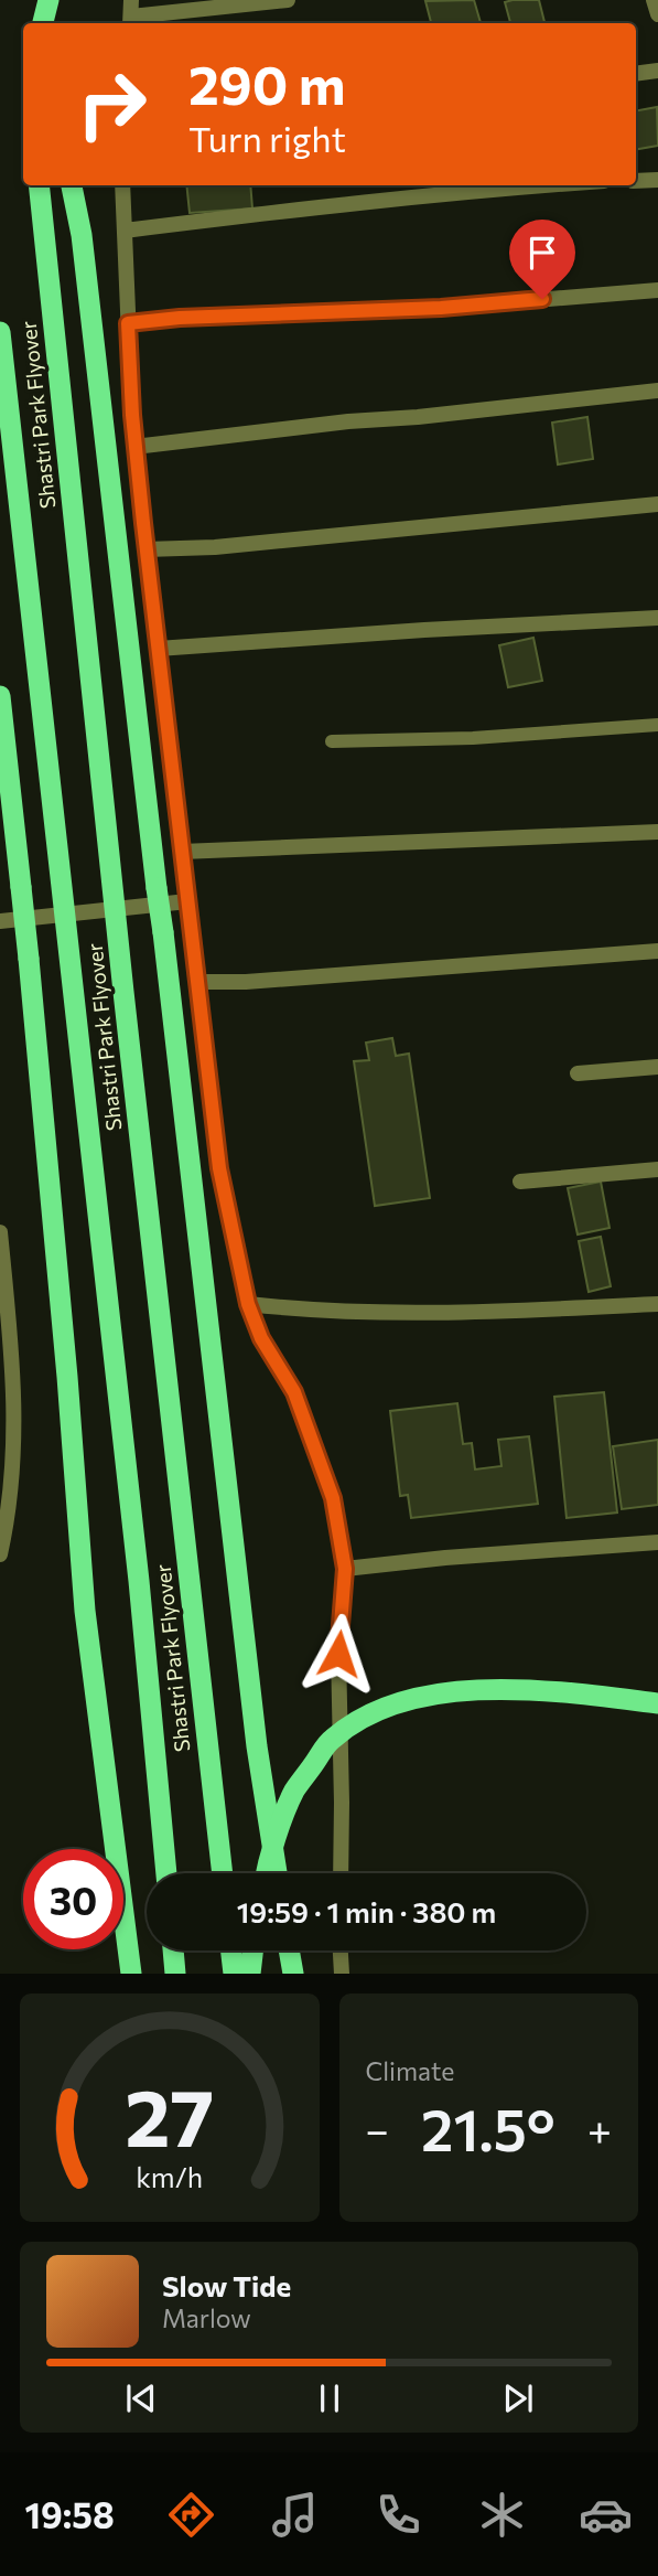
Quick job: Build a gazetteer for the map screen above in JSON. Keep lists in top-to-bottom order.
{
  "streets": {
    "highway": ["Shastri Park Flyover"]
  },
  "page": {
    "turn": ["290 m", "Turn right"],
    "limit": "30",
    "trip": "19:59 · 1 min · 380 m",
    "tile": "Climate",
    "heat": ["−", "21.5°", "+"],
    "song": ["Slow Tide", "Marlow"],
    "tabs": "19:58",
    "gauge": ["27", "km/h"]
  }
}
